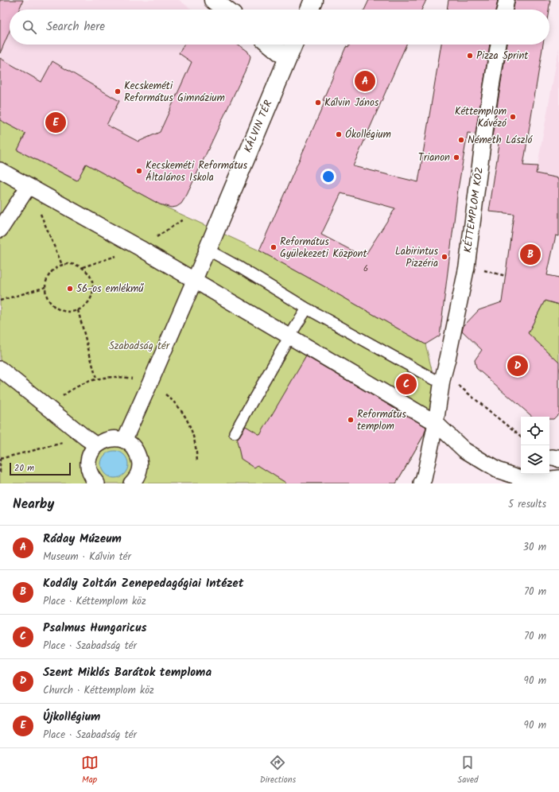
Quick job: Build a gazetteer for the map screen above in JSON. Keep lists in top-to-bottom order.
{
  "streets": {
    "street": ["KÁLVIN TÉR", "KÉTTEMPLOM KÖZ"]
  },
  "parks": ["Szabadság tér"],
  "places": [
    "Pizza Sprint",
    "Kecskeméti Református Gimnázium",
    "Kálvin János",
    "Kéttemplom Kávézó",
    "Ókollégium",
    "Németh László",
    "Trianon",
    "Kecskeméti Református Általános Iskola",
    "Református Gyülekezeti Központ",
    "Labirintus Pizzéria",
    "56-os emlékmű",
    "Református templom"
  ],
  "house_numbers": ["6"],
  "scale_bar": "20 m",
  "page": {
    "search": "Search here",
    "pins": [
      "A",
      "E",
      "B",
      "D",
      "C"
    ],
    "scale": "20 m",
    "heading": ["Nearby", "5 results"],
    "list": [
      {
        "mark": "A",
        "name": "Ráday Múzeum",
        "note": "Museum · Kálvin tér",
        "value": "30 m"
      },
      {
        "mark": "B",
        "name": "Kodály Zoltán Zenepedagógiai Intézet",
        "note": "Place · Kéttemplom köz",
        "value": "70 m"
      },
      {
        "mark": "C",
        "name": "Psalmus Hungaricus",
        "note": "Place · Szabadság tér",
        "value": "70 m"
      },
      {
        "mark": "D",
        "name": "Szent Miklós Barátok temploma",
        "note": "Church · Kéttemplom köz",
        "value": "90 m"
      },
      {
        "mark": "E",
        "name": "Újkollégium",
        "note": "Place · Szabadság tér",
        "value": "90 m"
      }
    ],
    "nav": ["Map", "Directions", "Saved"]
  }
}
